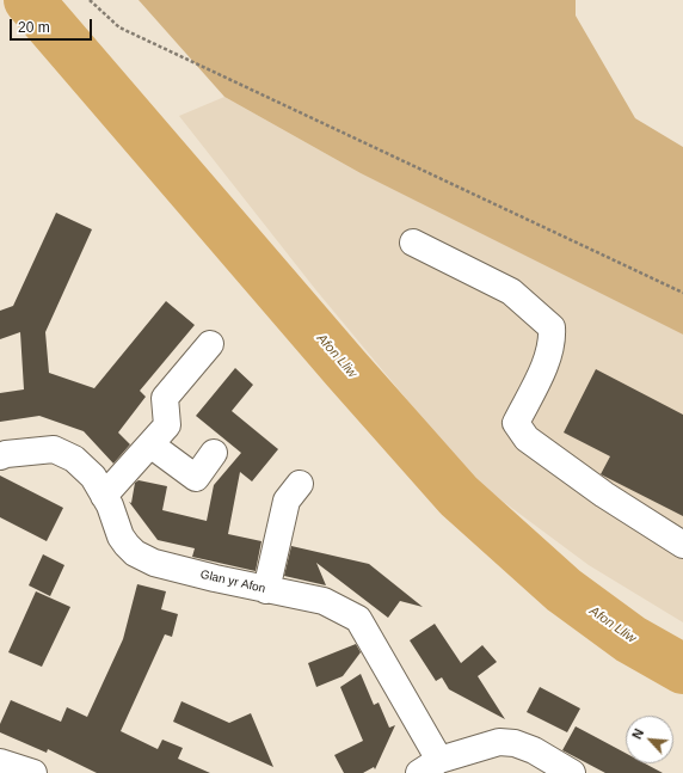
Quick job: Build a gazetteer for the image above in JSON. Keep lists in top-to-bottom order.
{
  "streets": {
    "street": ["Glan yr Afon"]
  },
  "water": ["Afon Lliw"],
  "scale_bar": "20 m",
  "north": "top left"
}
